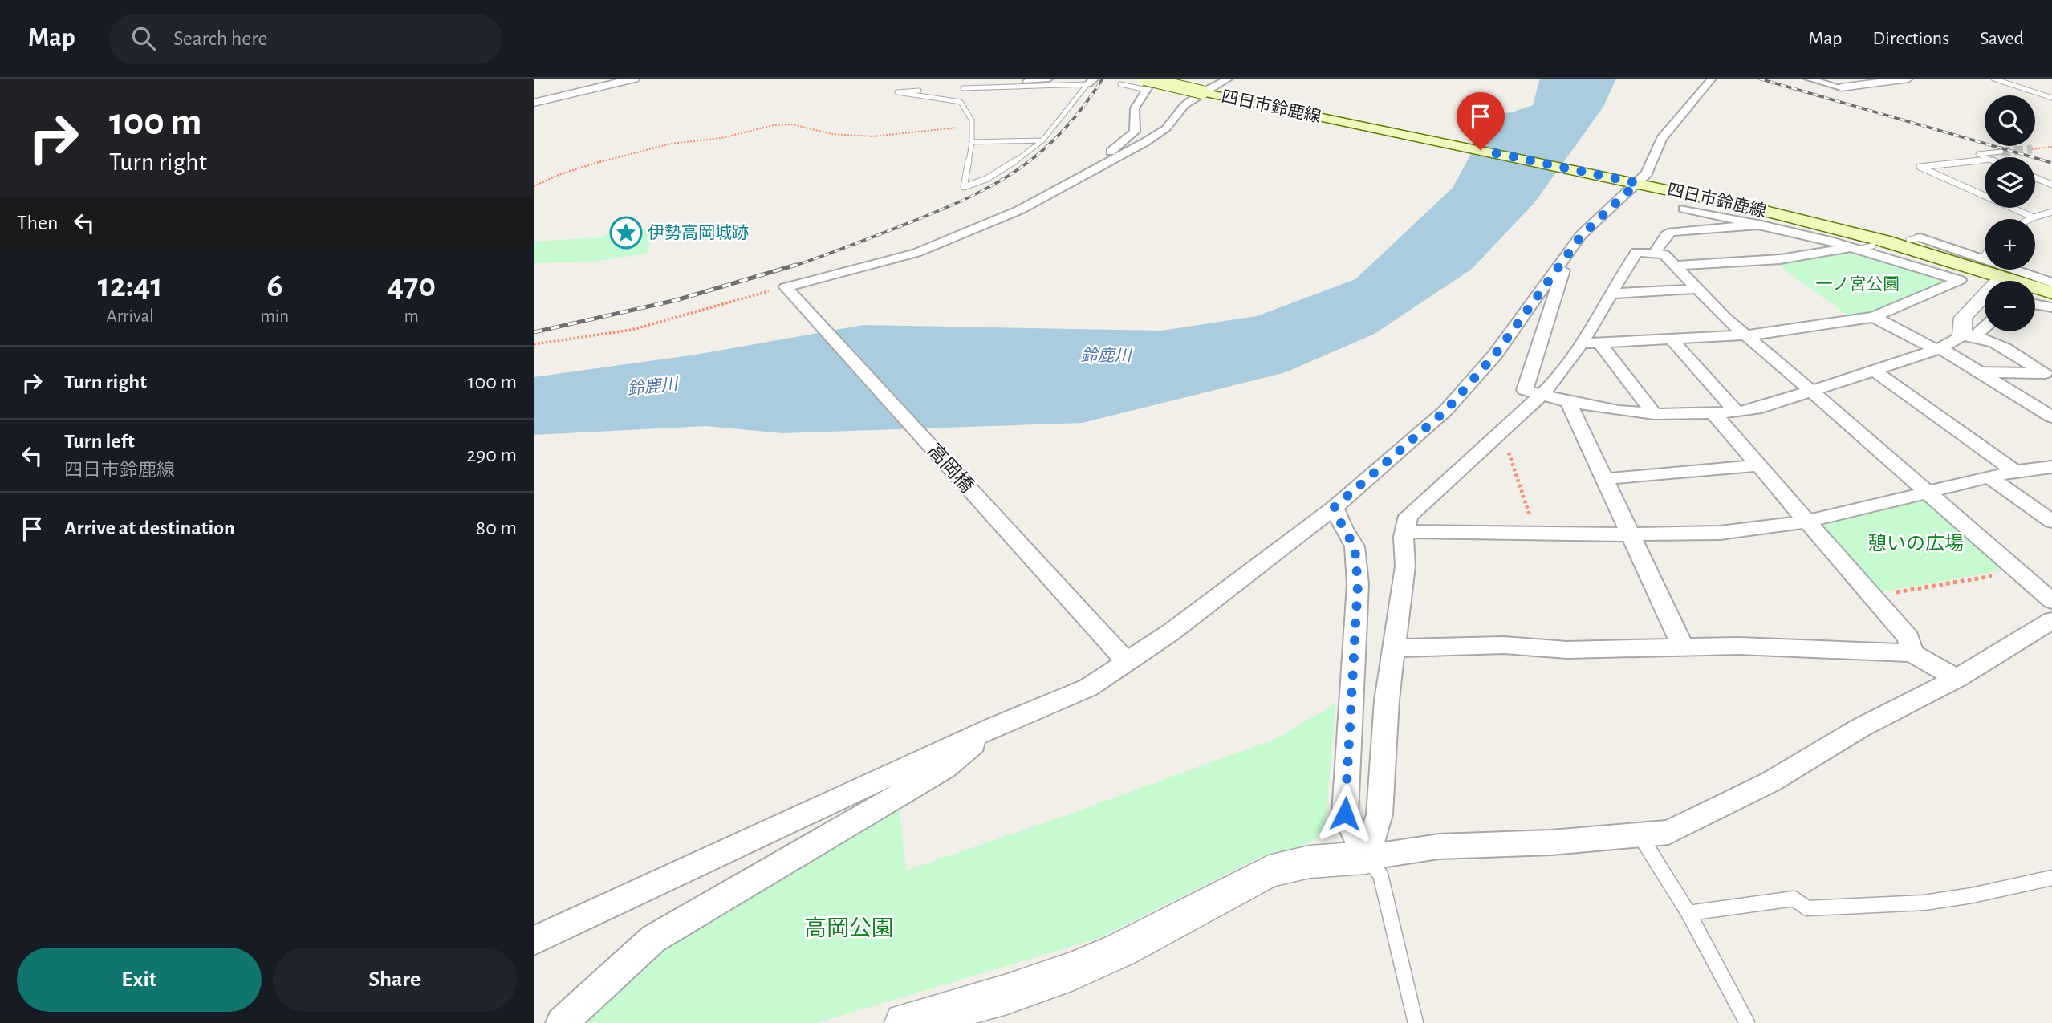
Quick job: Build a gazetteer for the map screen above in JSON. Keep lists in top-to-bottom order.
{
  "streets": {
    "main road": ["四日市鈴鹿線"],
    "street": ["高岡橋"]
  },
  "water": ["鈴鹿川"],
  "parks": ["一ノ宮公園", "憩いの広場", "高岡公園"],
  "places": {
    "place": ["伊勢高岡城跡"]
  },
  "page": {
    "header": "Map",
    "search": "Search here",
    "nav": ["Map", "Directions", "Saved"],
    "turn": ["100 m", "Turn right"],
    "map_buttons": ["+", "−"],
    "then": "Then",
    "eta": [
      "12:41",
      "Arrival",
      "6",
      "min",
      "470",
      "m"
    ],
    "list": [
      {
        "name": "Turn right",
        "value": "100 m"
      },
      {
        "name": "Turn left",
        "note": "四日市鈴鹿線",
        "value": "290 m"
      },
      {
        "name": "Arrive at destination",
        "value": "80 m"
      }
    ],
    "buttons": ["Exit", "Share"]
  }
}
